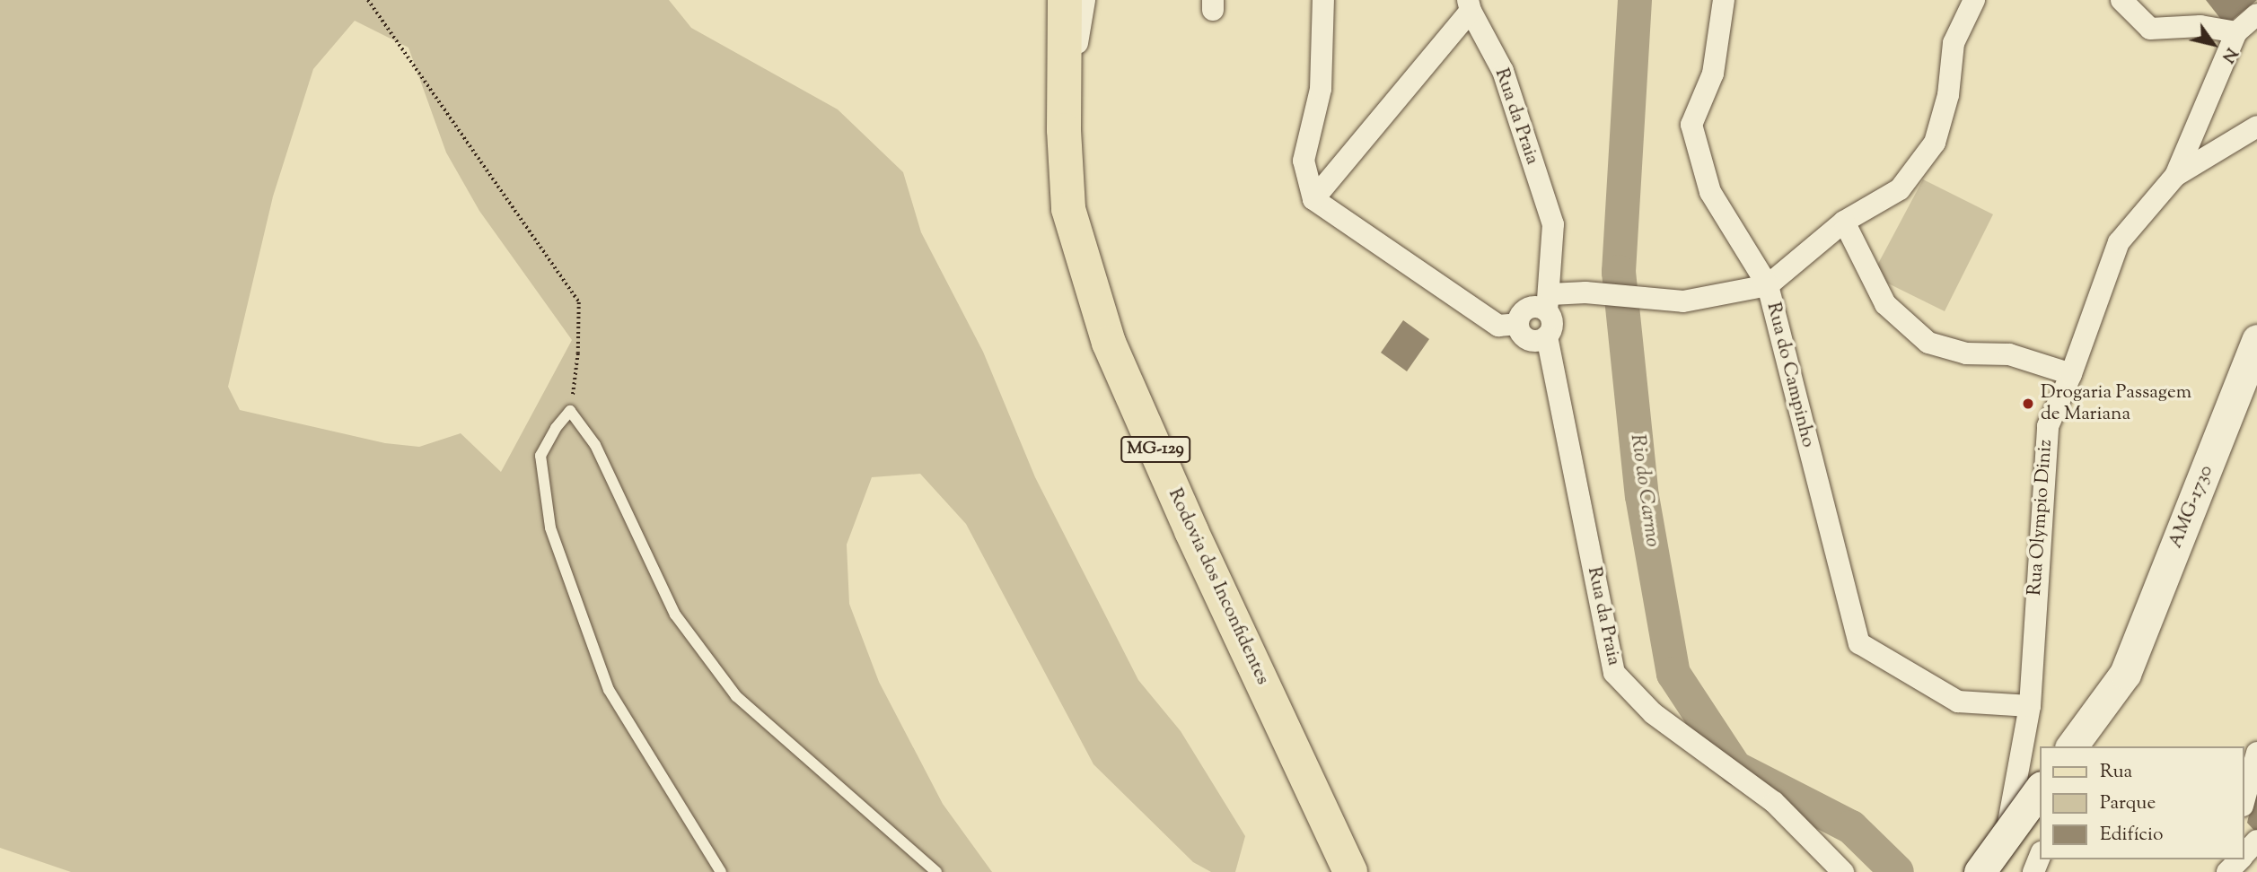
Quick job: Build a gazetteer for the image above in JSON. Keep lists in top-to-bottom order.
{
  "streets": {
    "main road": ["MG-129", "AMG-1730", "Rodovia dos Inconfidentes"],
    "street": ["Rua da Praia", "Rua do Campinho", "Rua Olympio Diniz"]
  },
  "crossings": [
    ["Rua do Campinho", "Rua Olympio Diniz"]
  ],
  "water": ["Rio do Carmo"],
  "places": ["Drogaria Passagem de Mariana"],
  "legend": ["Rua", "Parque", "Edifício"],
  "north": "bottom right"
}
